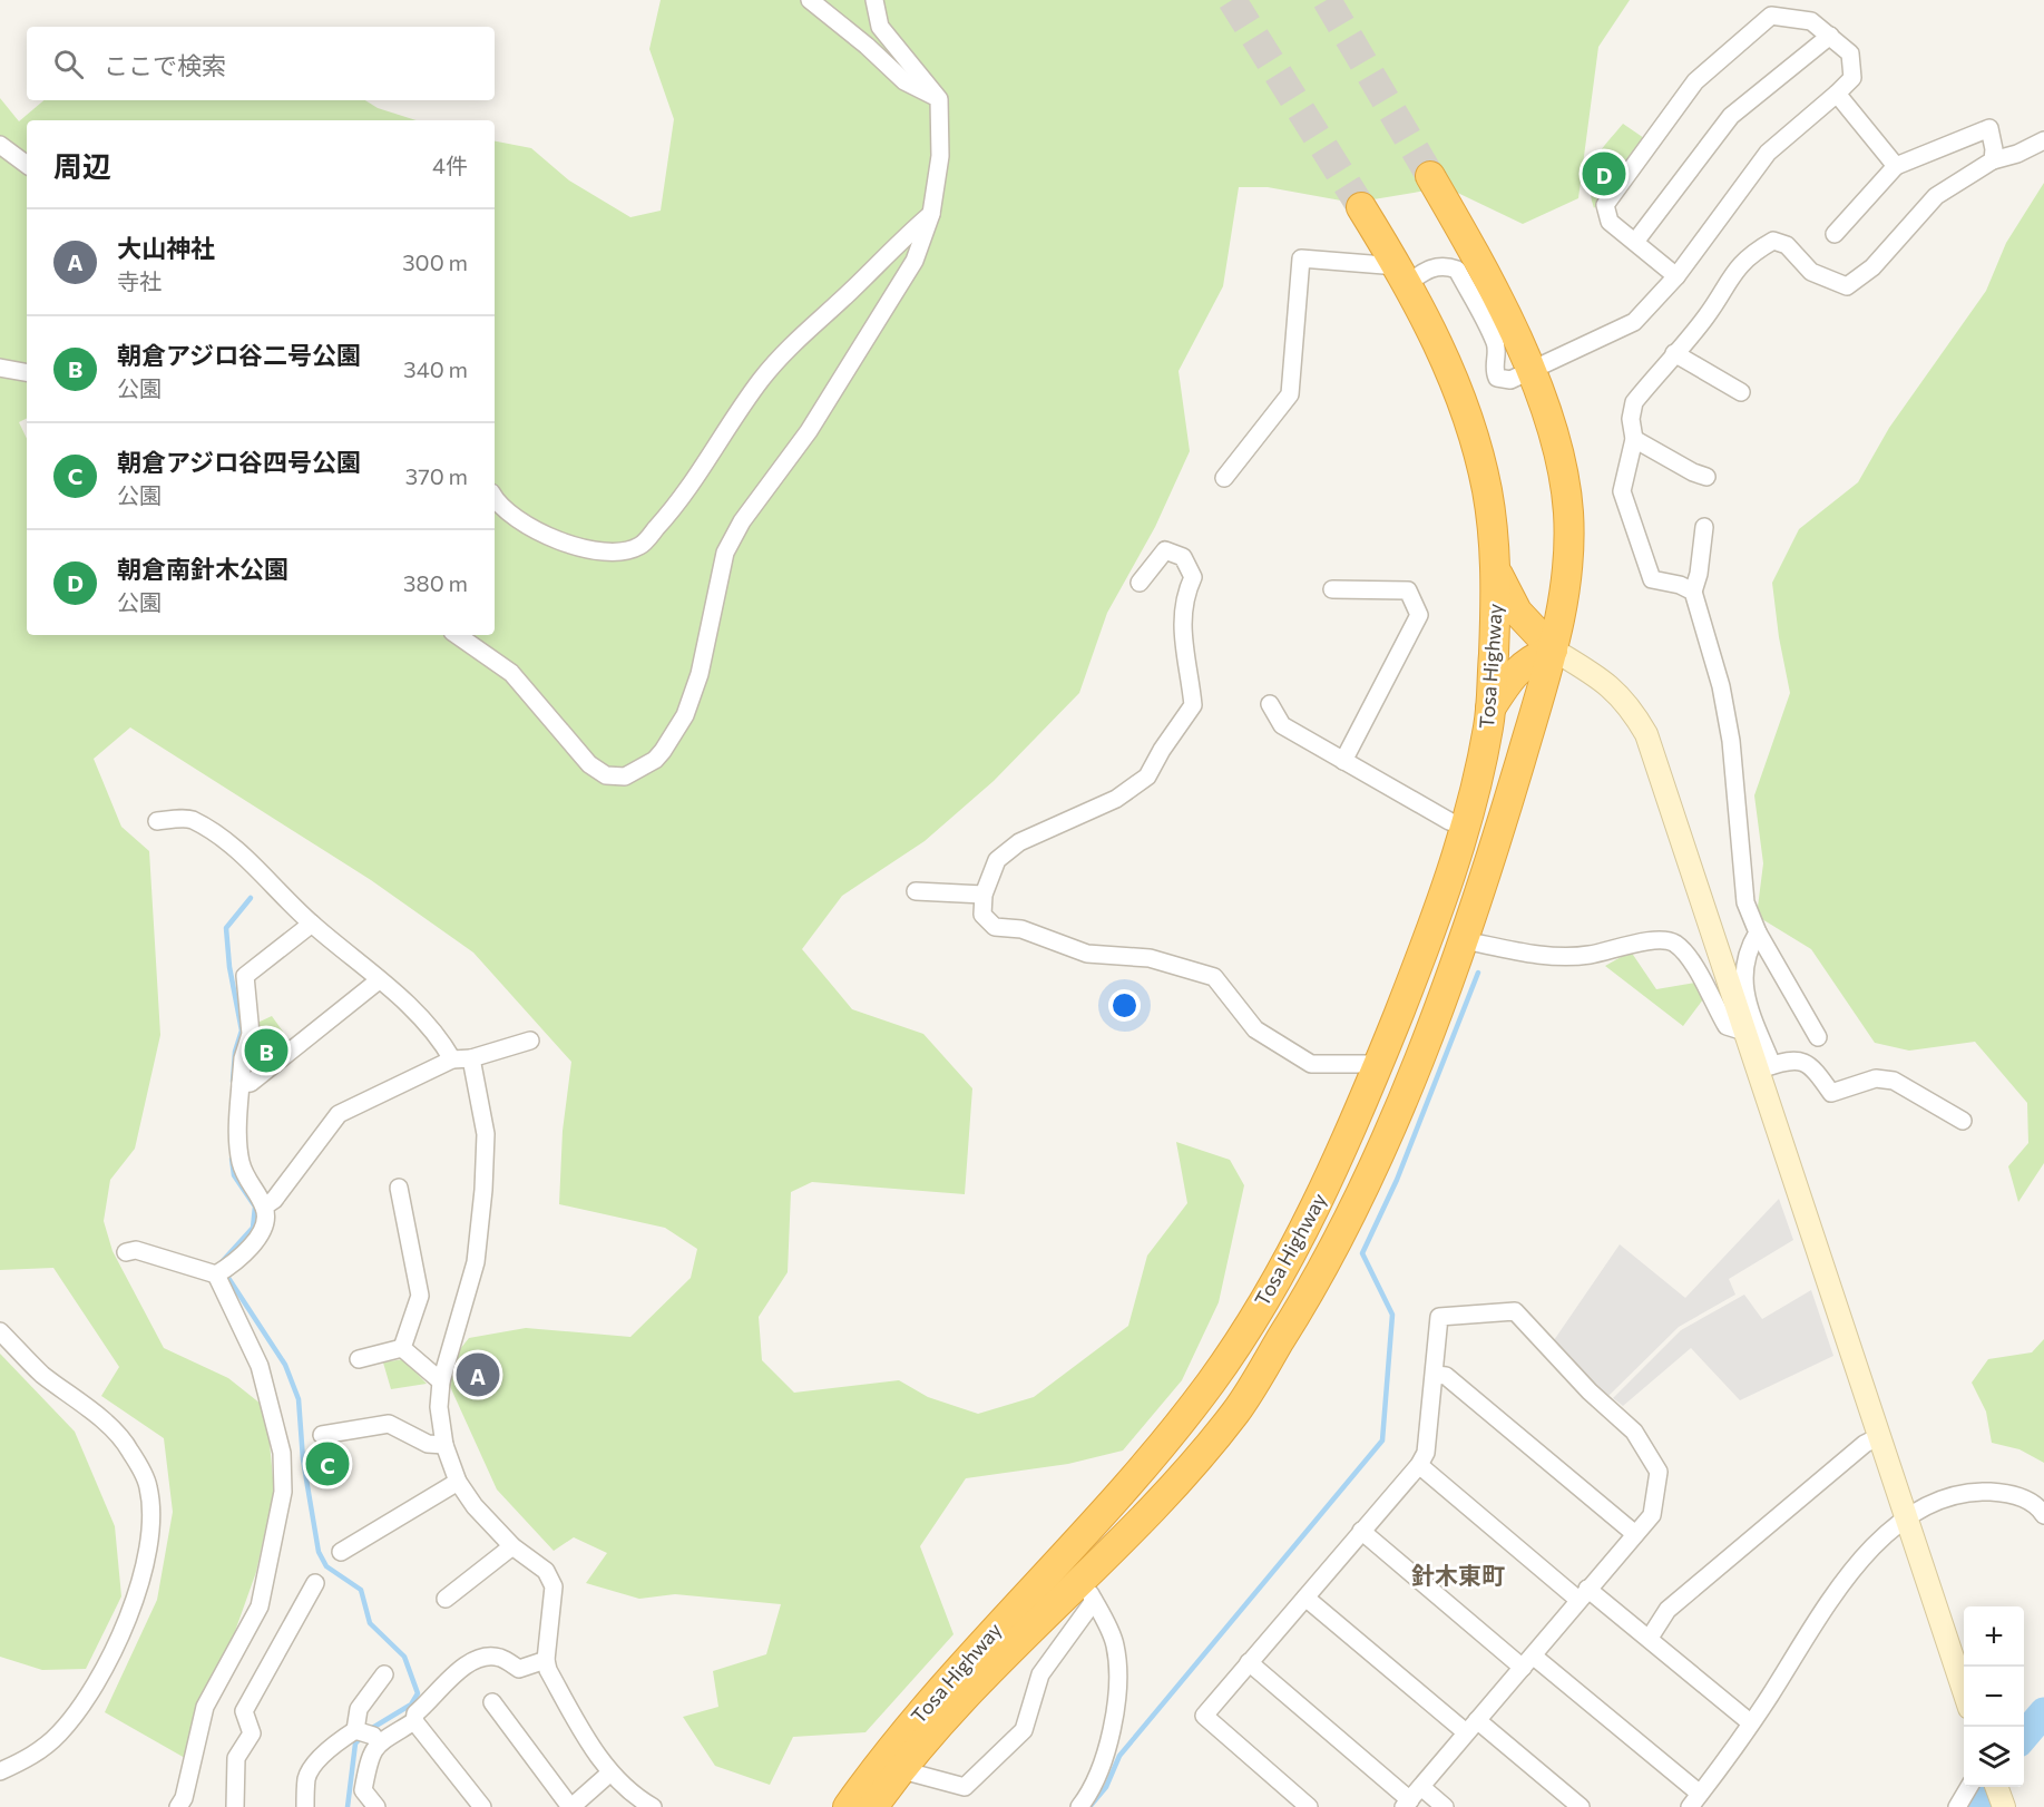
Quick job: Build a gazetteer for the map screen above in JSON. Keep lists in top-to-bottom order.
{
  "streets": {
    "highway": ["Tosa Highway"]
  },
  "districts": ["針木東町"],
  "page": {
    "search": "ここで検索",
    "heading": ["周辺", "4件"],
    "pins": [
      "D",
      "B",
      "A",
      "C"
    ],
    "list": [
      {
        "mark": "A",
        "name": "大山神社",
        "note": "寺社",
        "value": "300 m"
      },
      {
        "mark": "B",
        "name": "朝倉アジロ谷二号公園",
        "note": "公園",
        "value": "340 m"
      },
      {
        "mark": "C",
        "name": "朝倉アジロ谷四号公園",
        "note": "公園",
        "value": "370 m"
      },
      {
        "mark": "D",
        "name": "朝倉南針木公園",
        "note": "公園",
        "value": "380 m"
      }
    ],
    "map_buttons": ["+", "−"]
  }
}
